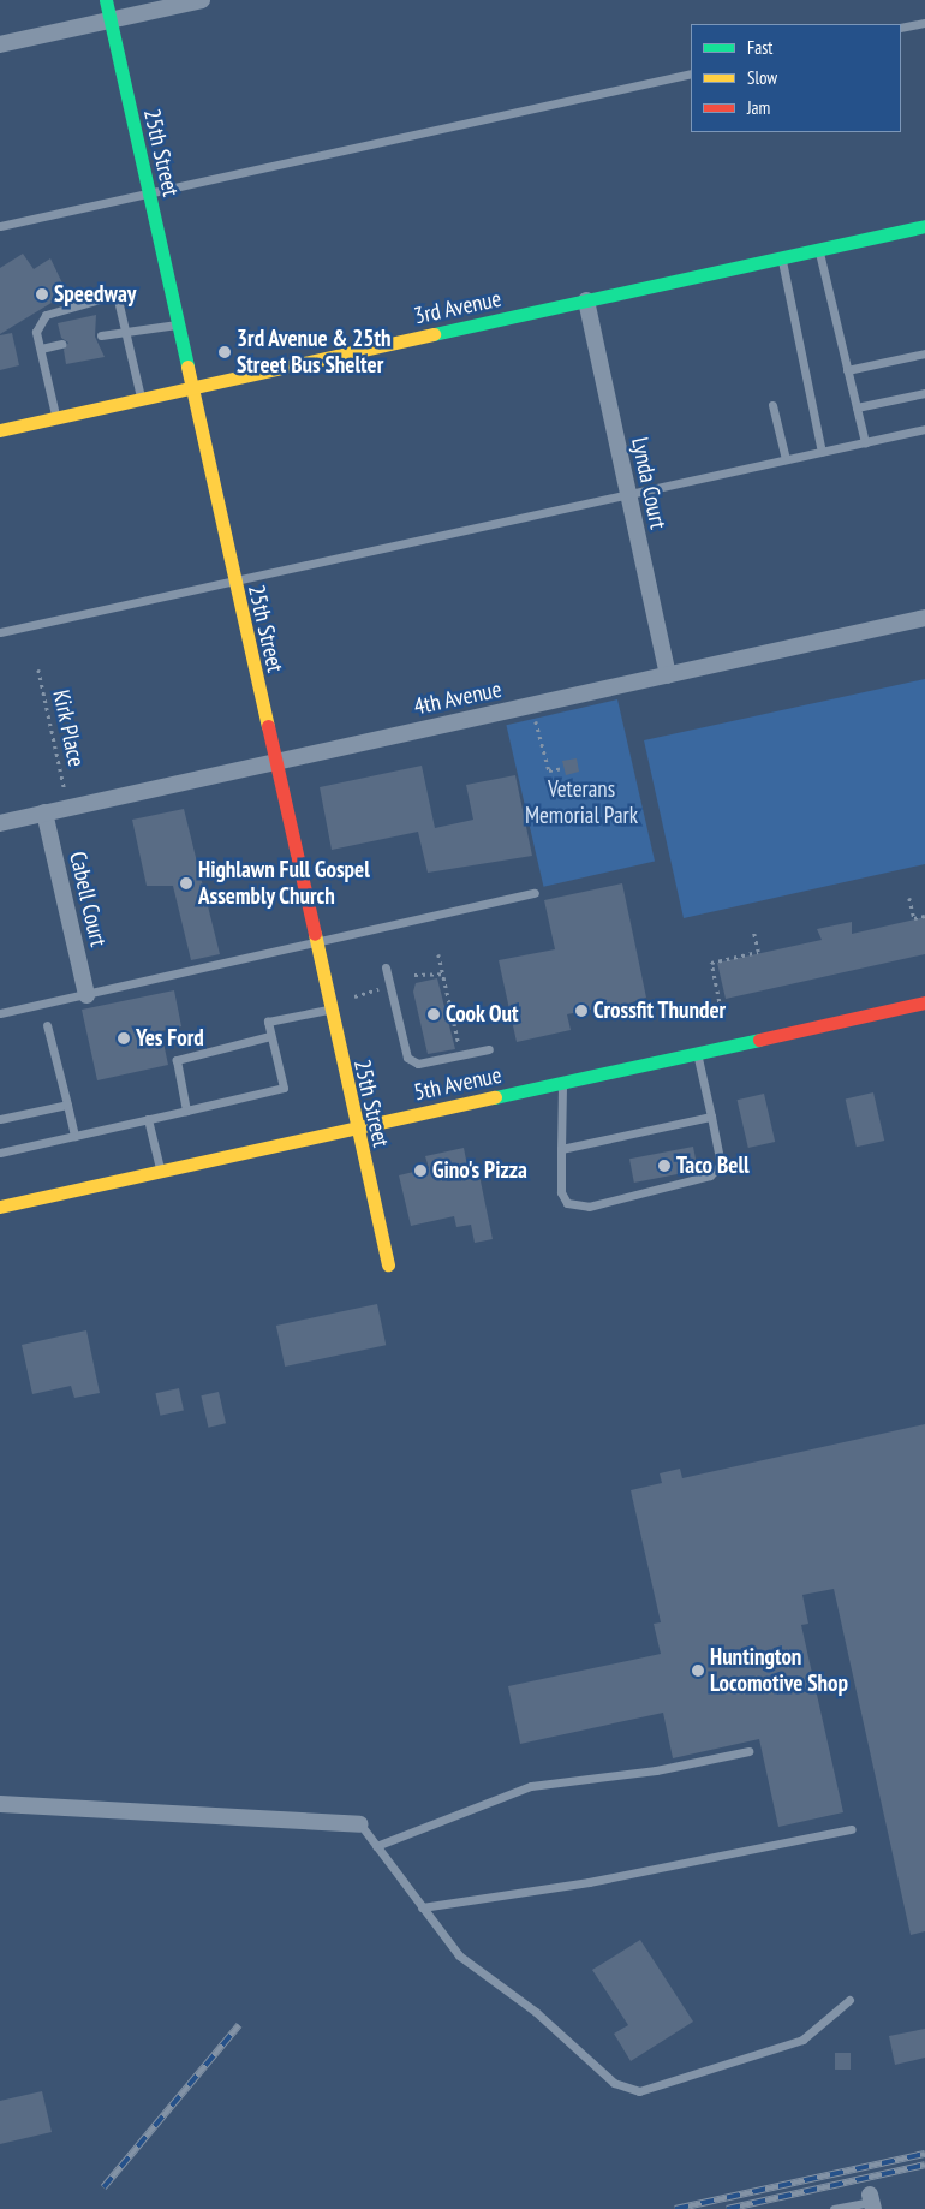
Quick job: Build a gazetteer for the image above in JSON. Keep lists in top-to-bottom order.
{
  "streets": {
    "main road": ["25th Street", "3rd Avenue", "5th Avenue"],
    "street": ["Lynda Court", "4th Avenue", "Cabell Court"],
    "path": ["Kirk Place"]
  },
  "crossings": [
    ["25th Street", "3rd Avenue"],
    ["25th Street", "4th Avenue"],
    ["25th Street", "5th Avenue"],
    ["3rd Avenue", "Lynda Court"],
    ["Lynda Court", "4th Avenue"],
    ["4th Avenue", "Cabell Court"]
  ],
  "parks": ["Veterans Memorial Park"],
  "places": [
    "Speedway",
    "3rd Avenue & 25th Street Bus Shelter",
    "Highlawn Full Gospel Assembly Church",
    "Crossfit Thunder",
    "Cook Out",
    "Yes Ford",
    "Taco Bell",
    "Gino's Pizza",
    "Huntington Locomotive Shop"
  ],
  "legend": ["Fast", "Slow", "Jam"]
}
